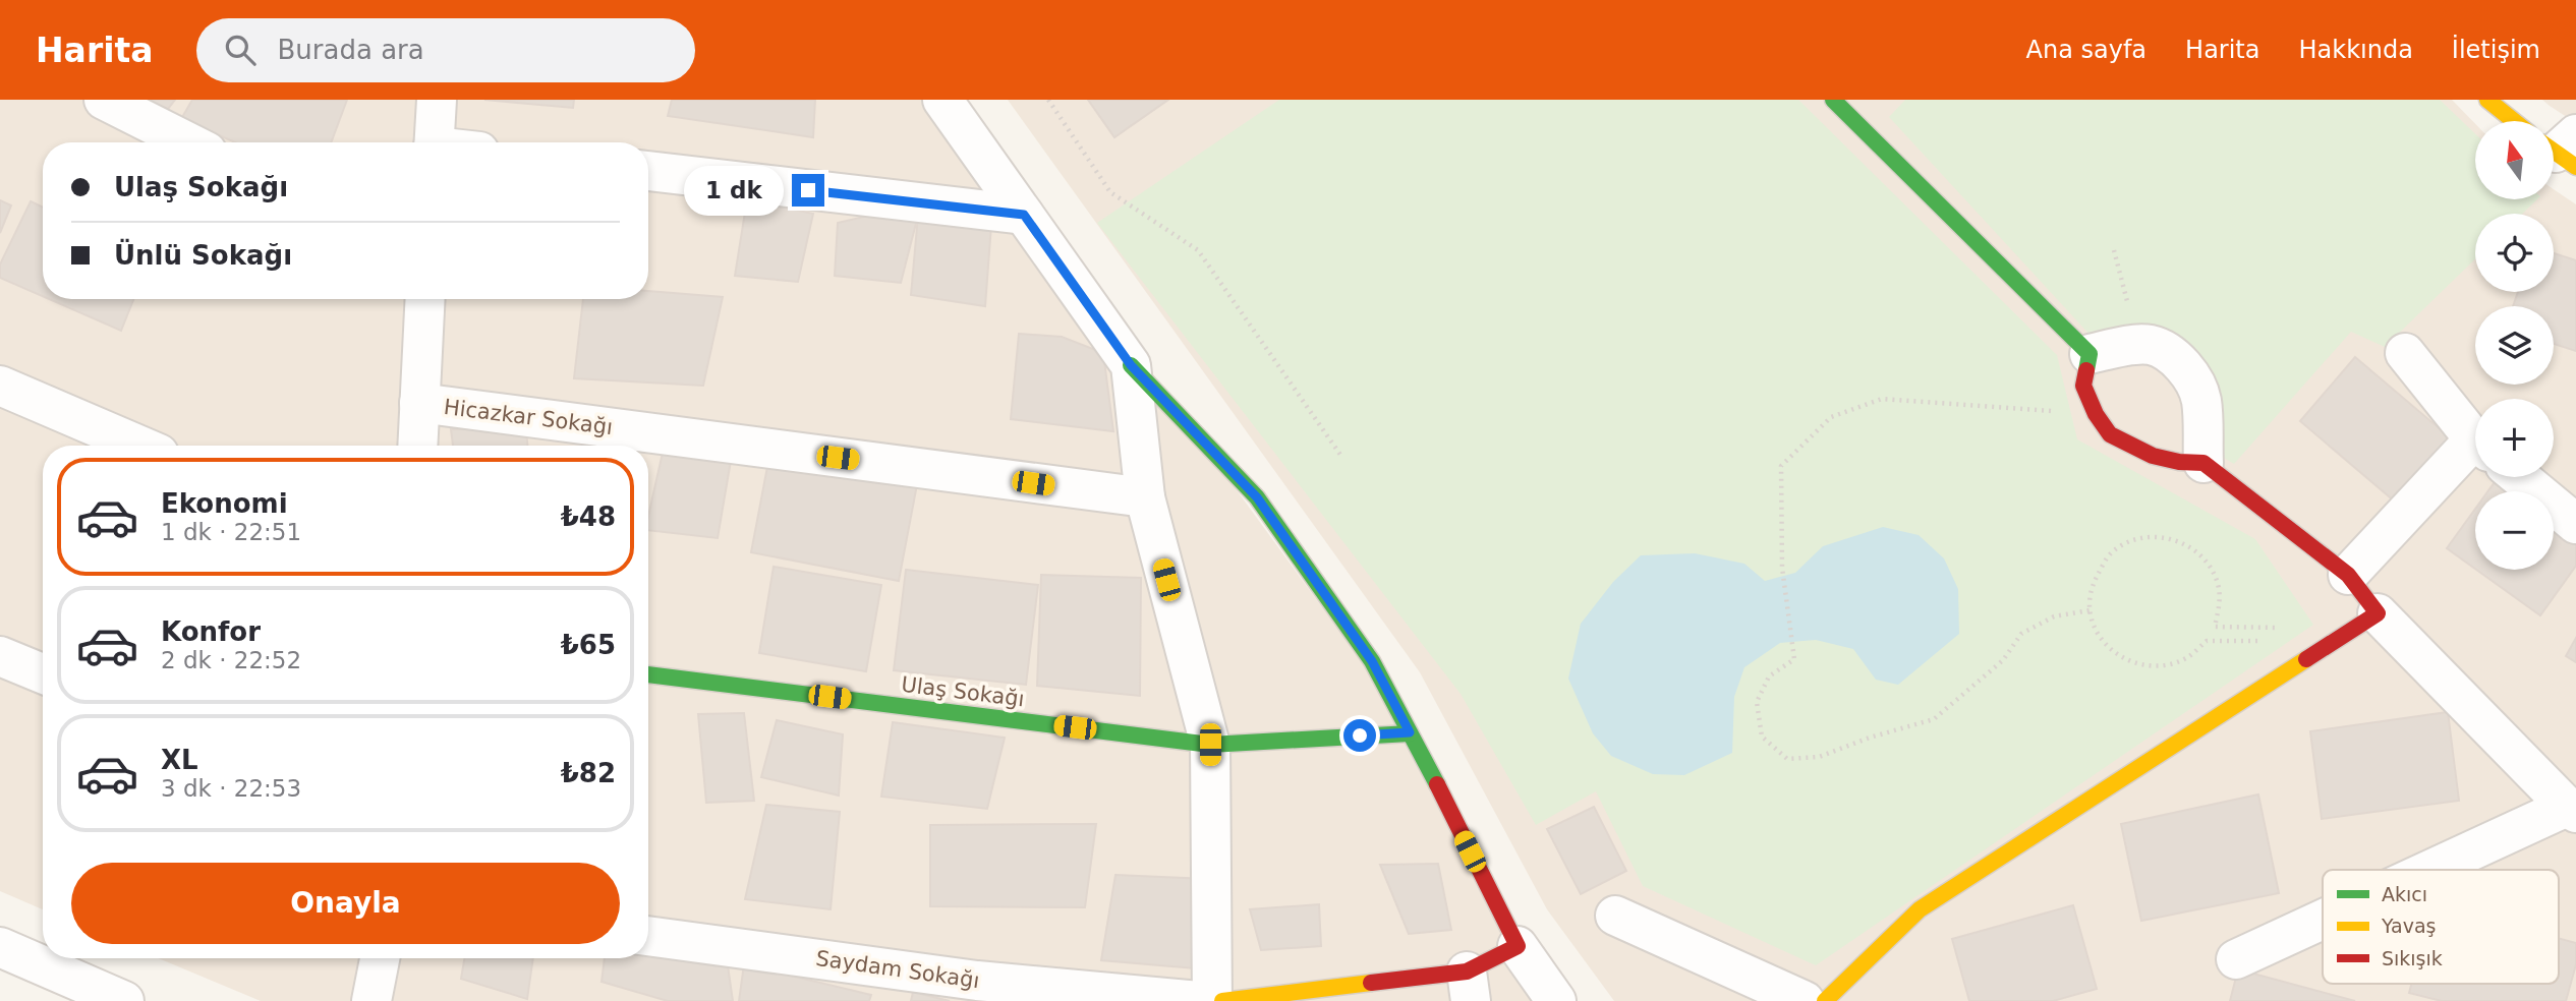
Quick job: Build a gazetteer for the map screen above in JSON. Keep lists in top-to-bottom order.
{
  "streets": {
    "street": ["Hicazkar Sokağı", "Ulaş Sokağı", "Saydam Sokağı"]
  },
  "legend": ["Akıcı", "Yavaş", "Sıkışık"],
  "north": "top",
  "page": {
    "header": "Harita",
    "search": "Burada ara",
    "nav": [
      "Ana sayfa",
      "Harita",
      "Hakkında",
      "İletişim"
    ],
    "map_buttons": ["+", "−"],
    "banner": ["Ulaş Sokağı", "Ünlü Sokağı"],
    "bubble": "1 dk",
    "list": [
      {
        "name": "Ekonomi",
        "note": "1 dk · 22:51",
        "value": "₺48"
      },
      {
        "name": "Konfor",
        "note": "2 dk · 22:52",
        "value": "₺65"
      },
      {
        "name": "XL",
        "note": "3 dk · 22:53",
        "value": "₺82"
      }
    ],
    "buttons": "Onayla"
  }
}
